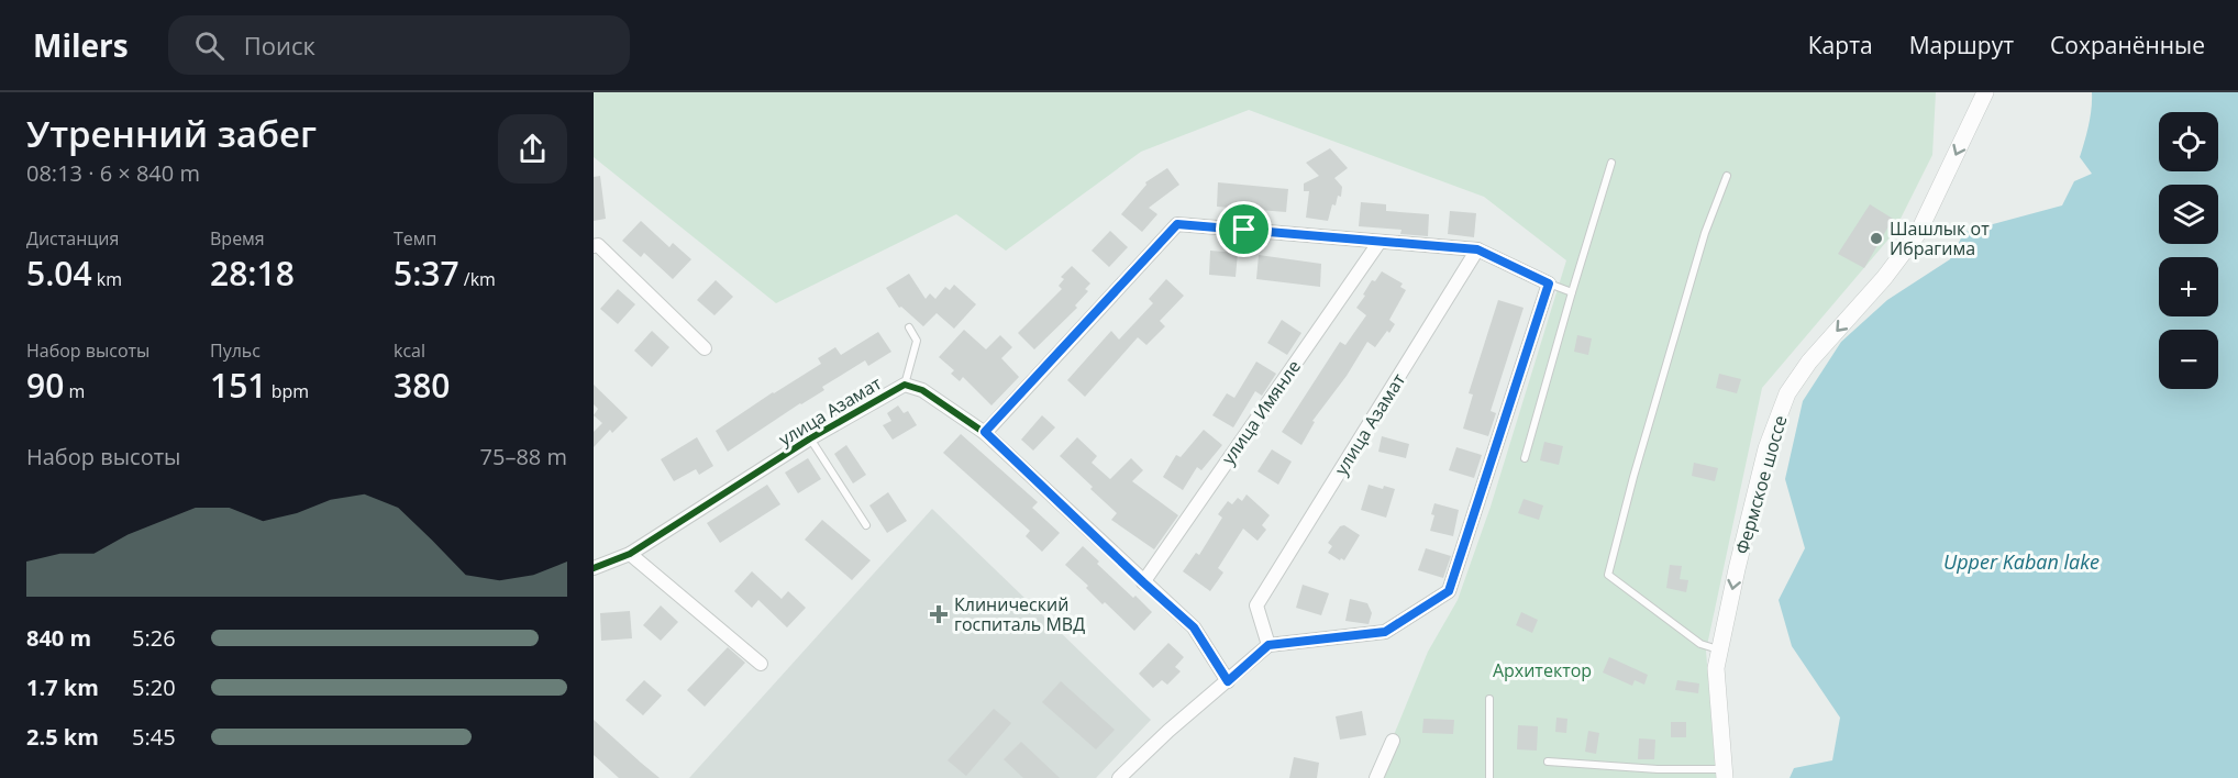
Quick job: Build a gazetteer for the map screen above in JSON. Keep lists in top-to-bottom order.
{
  "streets": {
    "street": ["улица Азамат", "улица Имянле", "Фермское шоссе"]
  },
  "crossings": [
    ["улица Азамат", "улица Имянле"]
  ],
  "one_way": ["Фермское шоссе"],
  "water": ["Upper Kaban lake"],
  "parks": ["Архитектор"],
  "places": {
    "other": ["Шашлык от Ибрагима"],
    "health": ["Клинический госпиталь МВД"]
  },
  "page": {
    "header": "Milers",
    "search": "Поиск",
    "nav": ["Карта", "Маршрут", "Сохранённые"],
    "heading": ["Утренний забег", "08:13 · 6 × 840 m"],
    "map_buttons": ["+", "−"],
    "stats": [
      ["Дистанция", "5.04 km"],
      ["Время", "28:18"],
      ["Темп", "5:37 /km"],
      ["Набор высоты", "90 m"],
      ["Пульс", "151 bpm"],
      ["kcal", "380"]
    ],
    "chart": ["Набор высоты", "75–88 m"],
    "list": [
      {
        "name": "840 m",
        "note": "5:26"
      },
      {
        "name": "1.7 km",
        "note": "5:20"
      },
      {
        "name": "2.5 km",
        "note": "5:45"
      }
    ]
  }
}
